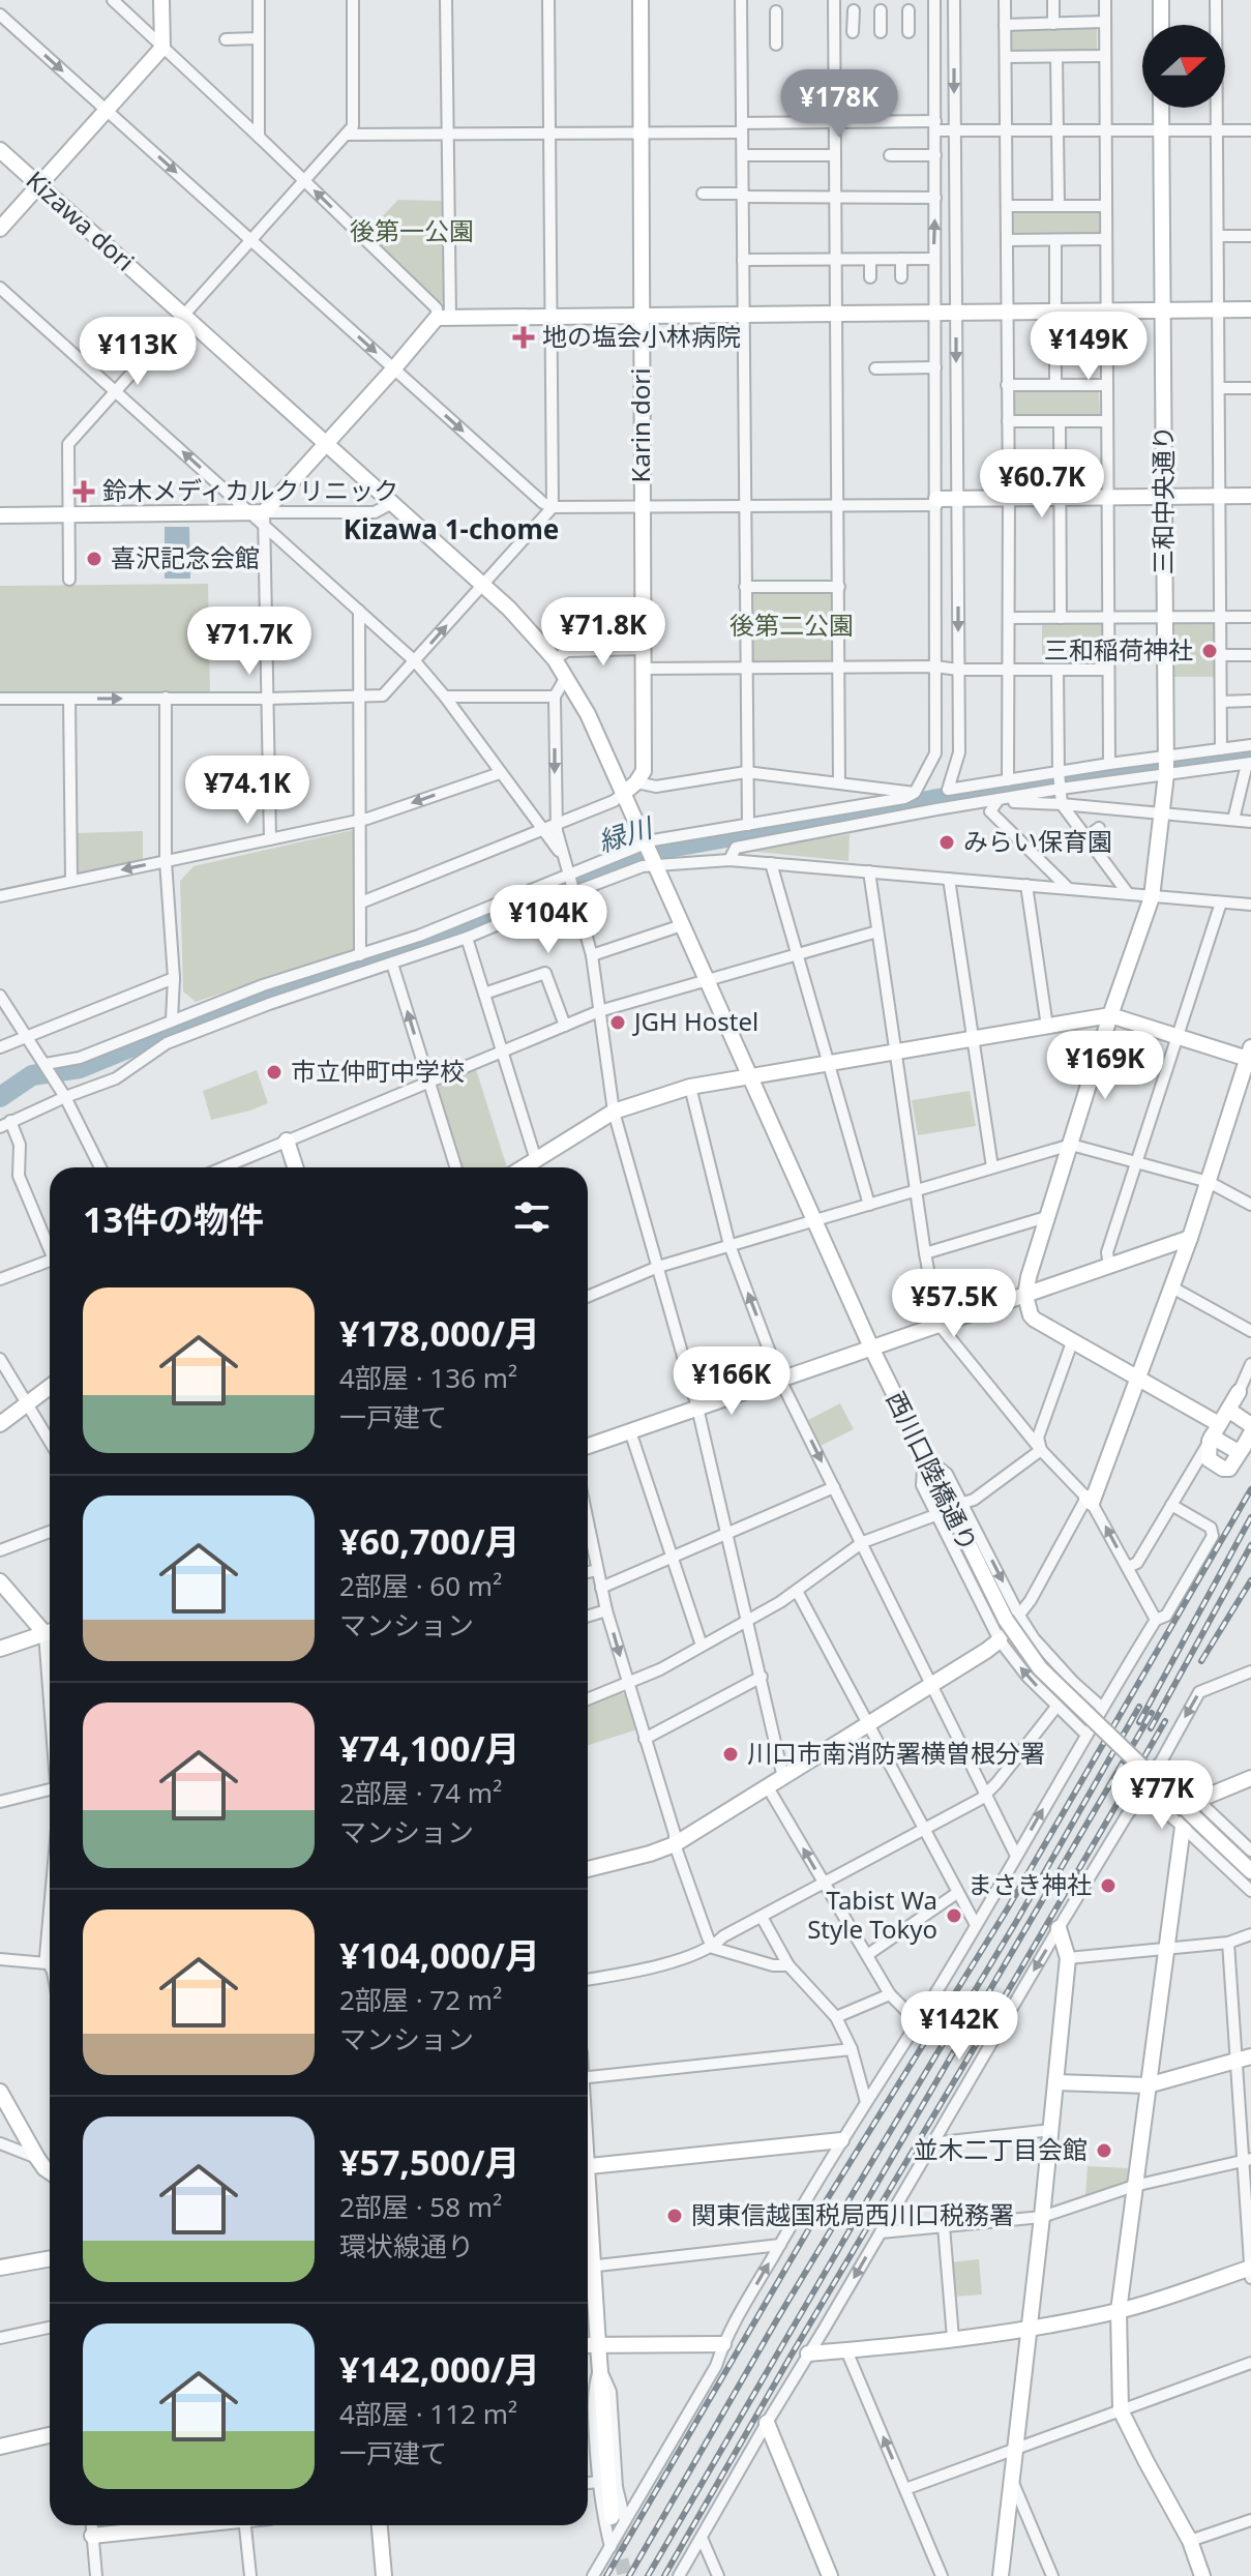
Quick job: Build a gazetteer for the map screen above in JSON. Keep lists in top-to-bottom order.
{
  "streets": {
    "street": [
      "Kizawa dori",
      "Karin dori",
      "三和中央通り",
      "西川口陸橋通り"
    ]
  },
  "crossings": [
    ["Kizawa dori", "西川口陸橋通り"]
  ],
  "districts": ["Kizawa 1-chome"],
  "water": ["緑川"],
  "parks": ["後第一公園", "後第二公園"],
  "places": {
    "health": ["地の塩会小林病院", "鈴木メディカルクリニック"],
    "other": [
      "喜沢記念会館",
      "三和稲荷神社",
      "みらい保育園",
      "JGH Hostel",
      "市立仲町中学校",
      "川口市南消防署横曽根分署",
      "まさき神社",
      "Tabist Wa Style Tokyo",
      "並木二丁目会館",
      "関東信越国税局西川口税務署"
    ]
  },
  "north": "right",
  "page": {
    "price": [
      "¥178K",
      "¥149K",
      "¥113K",
      "¥60.7K",
      "¥71.8K",
      "¥71.7K",
      "¥74.1K",
      "¥104K",
      "¥169K",
      "¥57.5K",
      "¥166K",
      "¥77K",
      "¥142K"
    ],
    "heading": "13件の物件",
    "list": [
      {
        "name": "¥178,000/月",
        "note": "4部屋 · 136 m² · 一戸建て"
      },
      {
        "name": "¥60,700/月",
        "note": "2部屋 · 60 m² · マンション"
      },
      {
        "name": "¥74,100/月",
        "note": "2部屋 · 74 m² · マンション"
      },
      {
        "name": "¥104,000/月",
        "note": "2部屋 · 72 m² · マンション"
      },
      {
        "name": "¥57,500/月",
        "note": "2部屋 · 58 m² · 環状線通り"
      },
      {
        "name": "¥142,000/月",
        "note": "4部屋 · 112 m² · 一戸建て"
      }
    ]
  }
}
